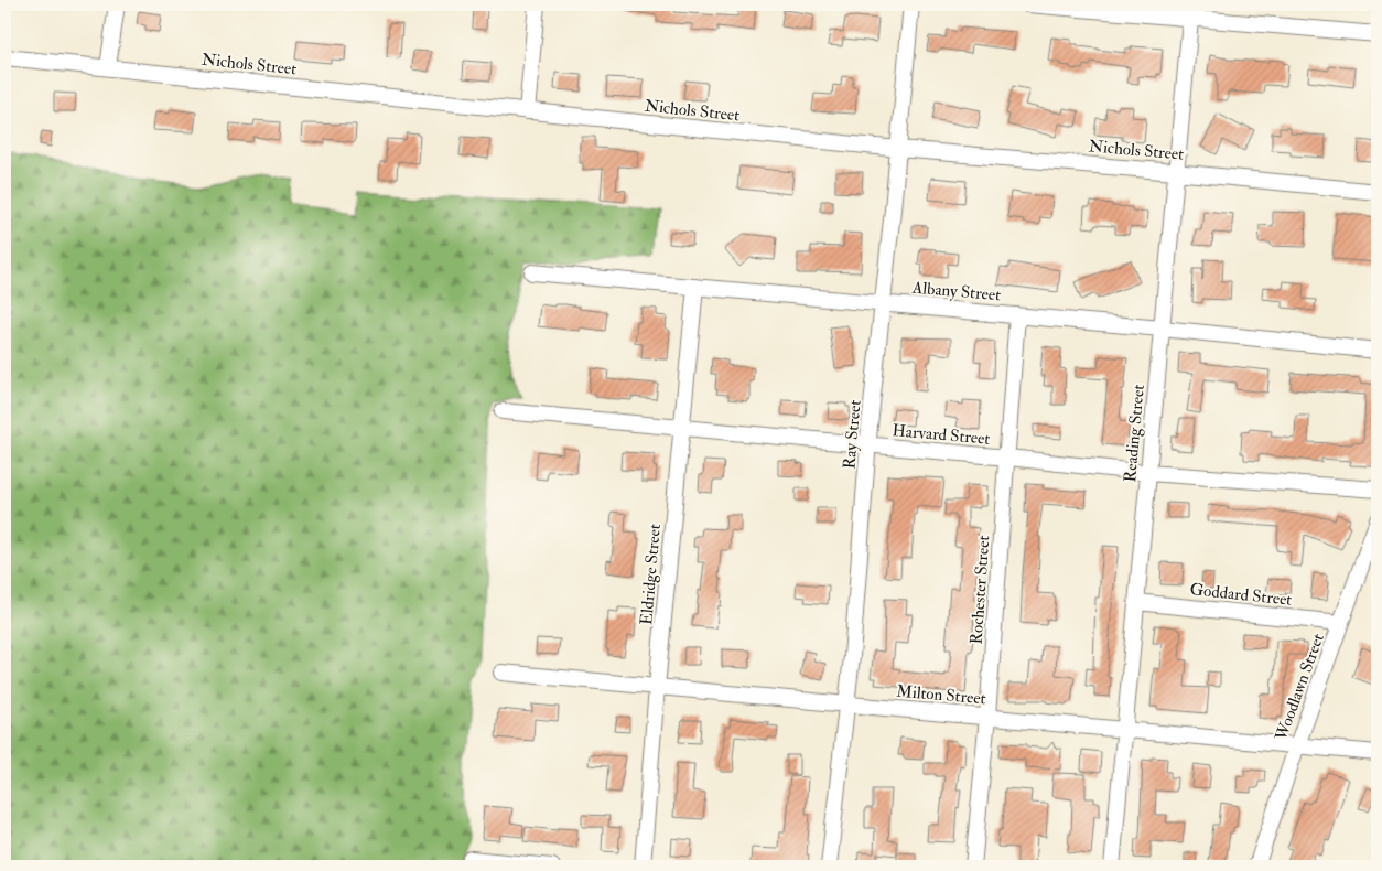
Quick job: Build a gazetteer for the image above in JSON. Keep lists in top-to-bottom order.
{
  "streets": {
    "street": [
      "Nichols Street",
      "Albany Street",
      "Reading Street",
      "Ray Street",
      "Harvard Street",
      "Eldridge Street",
      "Rochester Street",
      "Goddard Street",
      "Woodlawn Street",
      "Milton Street"
    ]
  },
  "crossings": [
    ["Nichols Street", "Reading Street"],
    ["Nichols Street", "Ray Street"],
    ["Albany Street", "Reading Street"],
    ["Albany Street", "Ray Street"],
    ["Albany Street", "Eldridge Street"],
    ["Albany Street", "Rochester Street"],
    ["Reading Street", "Harvard Street"],
    ["Reading Street", "Goddard Street"],
    ["Reading Street", "Milton Street"],
    ["Ray Street", "Harvard Street"],
    ["Ray Street", "Milton Street"],
    ["Harvard Street", "Eldridge Street"],
    ["Harvard Street", "Rochester Street"],
    ["Eldridge Street", "Milton Street"],
    ["Rochester Street", "Milton Street"],
    ["Goddard Street", "Woodlawn Street"],
    ["Woodlawn Street", "Milton Street"]
  ]
}
